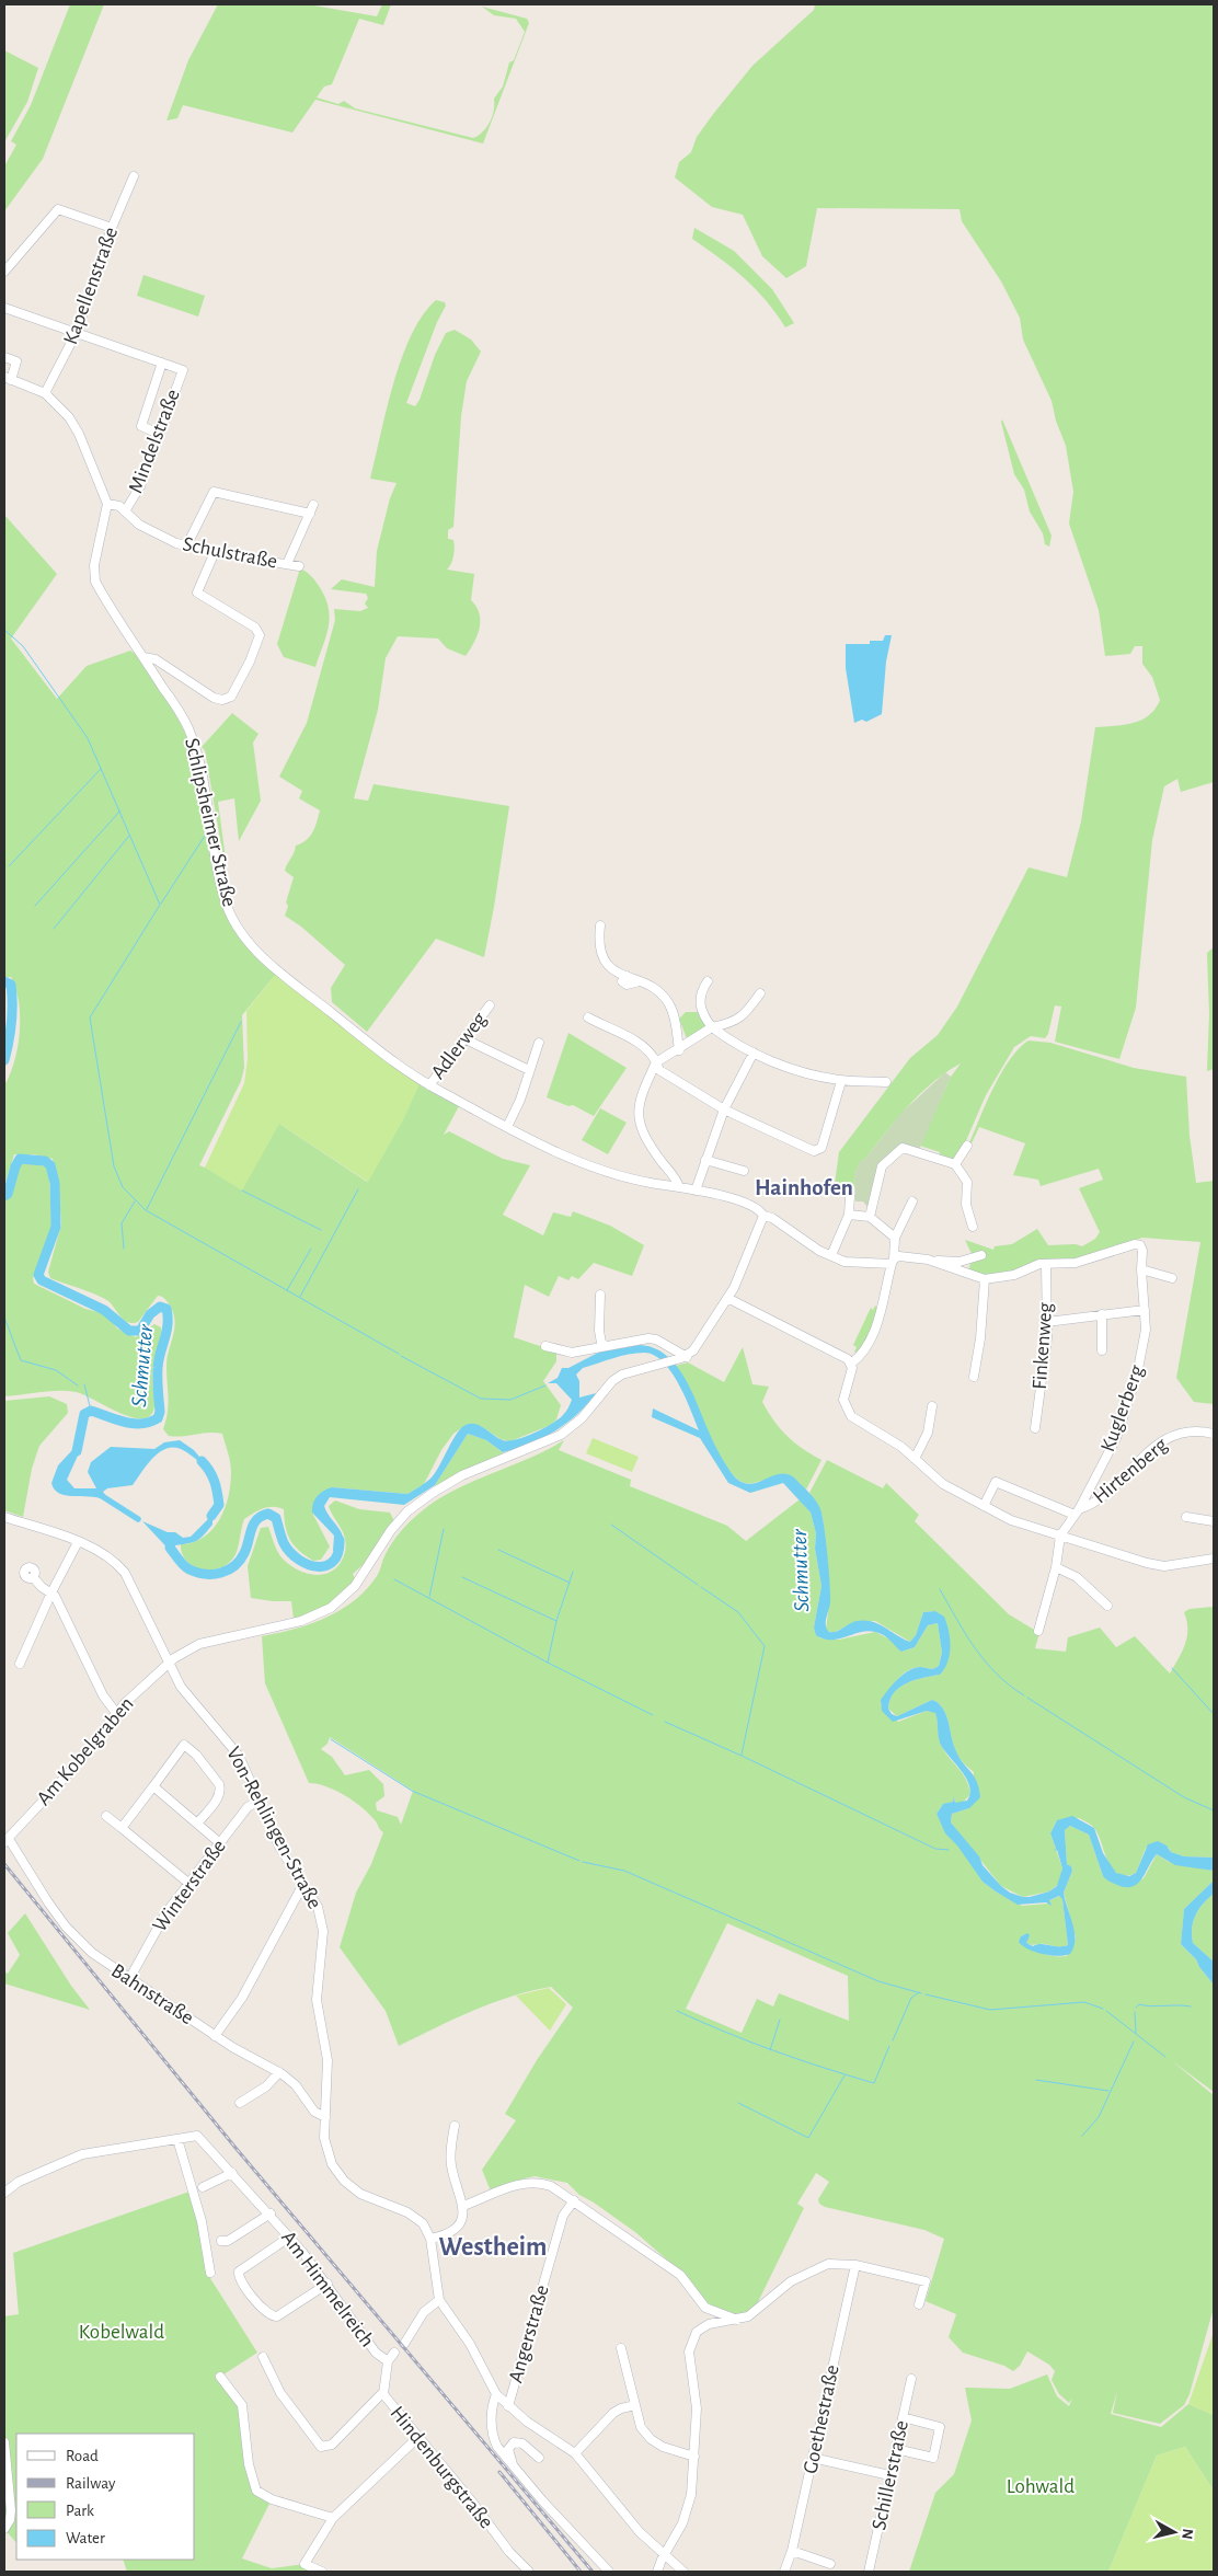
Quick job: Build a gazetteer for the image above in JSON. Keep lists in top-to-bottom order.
{
  "streets": {
    "street": [
      "Kapellenstraße",
      "Mindelstraße",
      "Schulstraße",
      "Schlipsheimer Straße",
      "Adlerweg",
      "Finkenweg",
      "Kuglerberg",
      "Hirtenberg",
      "Am Kobelgraben",
      "Von-Rehlingen-Straße",
      "Winterstraße",
      "Bahnstraße",
      "Am Himmelreich",
      "Angerstraße",
      "Goethestraße",
      "Hindenburgstraße",
      "Schillerstraße"
    ]
  },
  "crossings": [
    ["Mindelstraße", "Schulstraße"],
    ["Schulstraße", "Schlipsheimer Straße"],
    ["Schlipsheimer Straße", "Adlerweg"],
    ["Schlipsheimer Straße", "Kuglerberg"],
    ["Finkenweg", "Kuglerberg"],
    ["Kuglerberg", "Hirtenberg"],
    ["Am Kobelgraben", "Von-Rehlingen-Straße"],
    ["Am Kobelgraben", "Bahnstraße"],
    ["Von-Rehlingen-Straße", "Winterstraße"],
    ["Von-Rehlingen-Straße", "Bahnstraße"],
    ["Von-Rehlingen-Straße", "Angerstraße"],
    ["Winterstraße", "Bahnstraße"],
    ["Am Himmelreich", "Hindenburgstraße"]
  ],
  "districts": ["Hainhofen", "Westheim"],
  "water": ["Schmutter"],
  "parks": ["Kobelwald", "Lohwald"],
  "legend": [
    "Road",
    "Railway",
    "Park",
    "Water"
  ],
  "north": "right"
}
